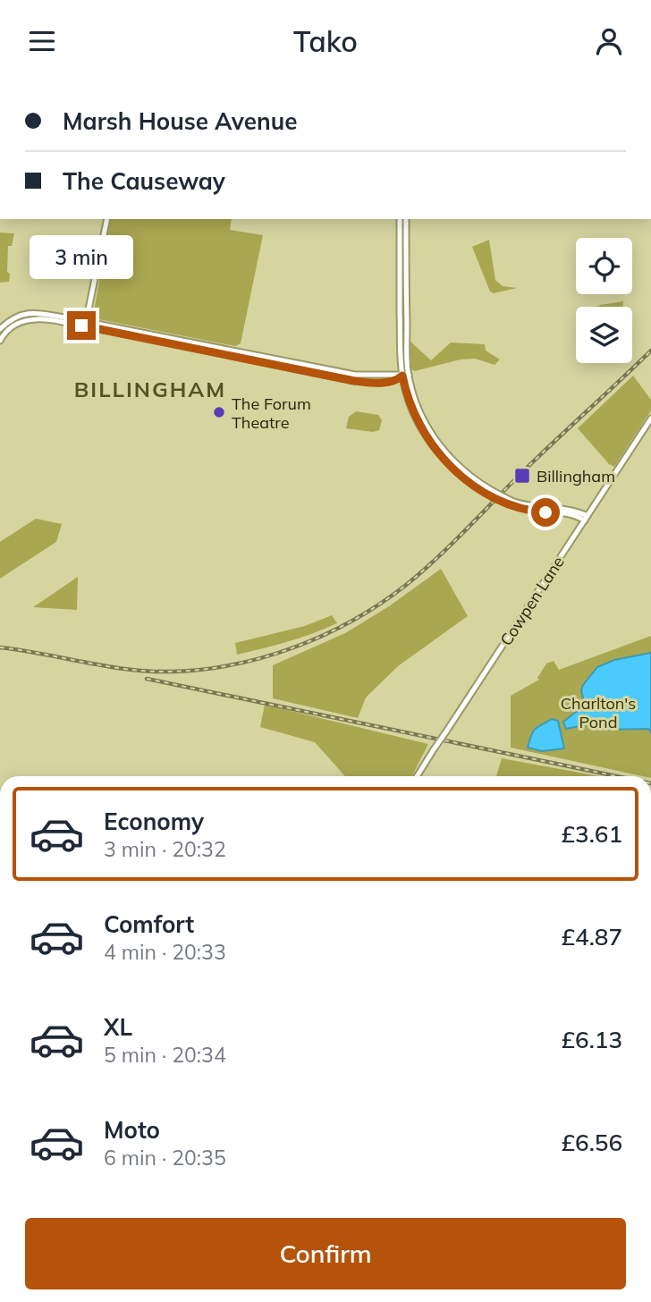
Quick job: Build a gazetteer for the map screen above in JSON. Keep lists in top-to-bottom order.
{
  "streets": {
    "street": ["Cowpen Lane"]
  },
  "districts": ["BILLINGHAM"],
  "parks": ["Charlton's Pond"],
  "places": {
    "other": ["The Forum Theatre"],
    "transit": ["Billingham"]
  },
  "page": {
    "header": "Tako",
    "banner": ["Marsh House Avenue", "The Causeway"],
    "bubble": "3 min",
    "list": [
      {
        "name": "Economy",
        "note": "3 min · 20:32",
        "value": "£3.61"
      },
      {
        "name": "Comfort",
        "note": "4 min · 20:33",
        "value": "£4.87"
      },
      {
        "name": "XL",
        "note": "5 min · 20:34",
        "value": "£6.13"
      },
      {
        "name": "Moto",
        "note": "6 min · 20:35",
        "value": "£6.56"
      }
    ],
    "buttons": "Confirm"
  }
}
